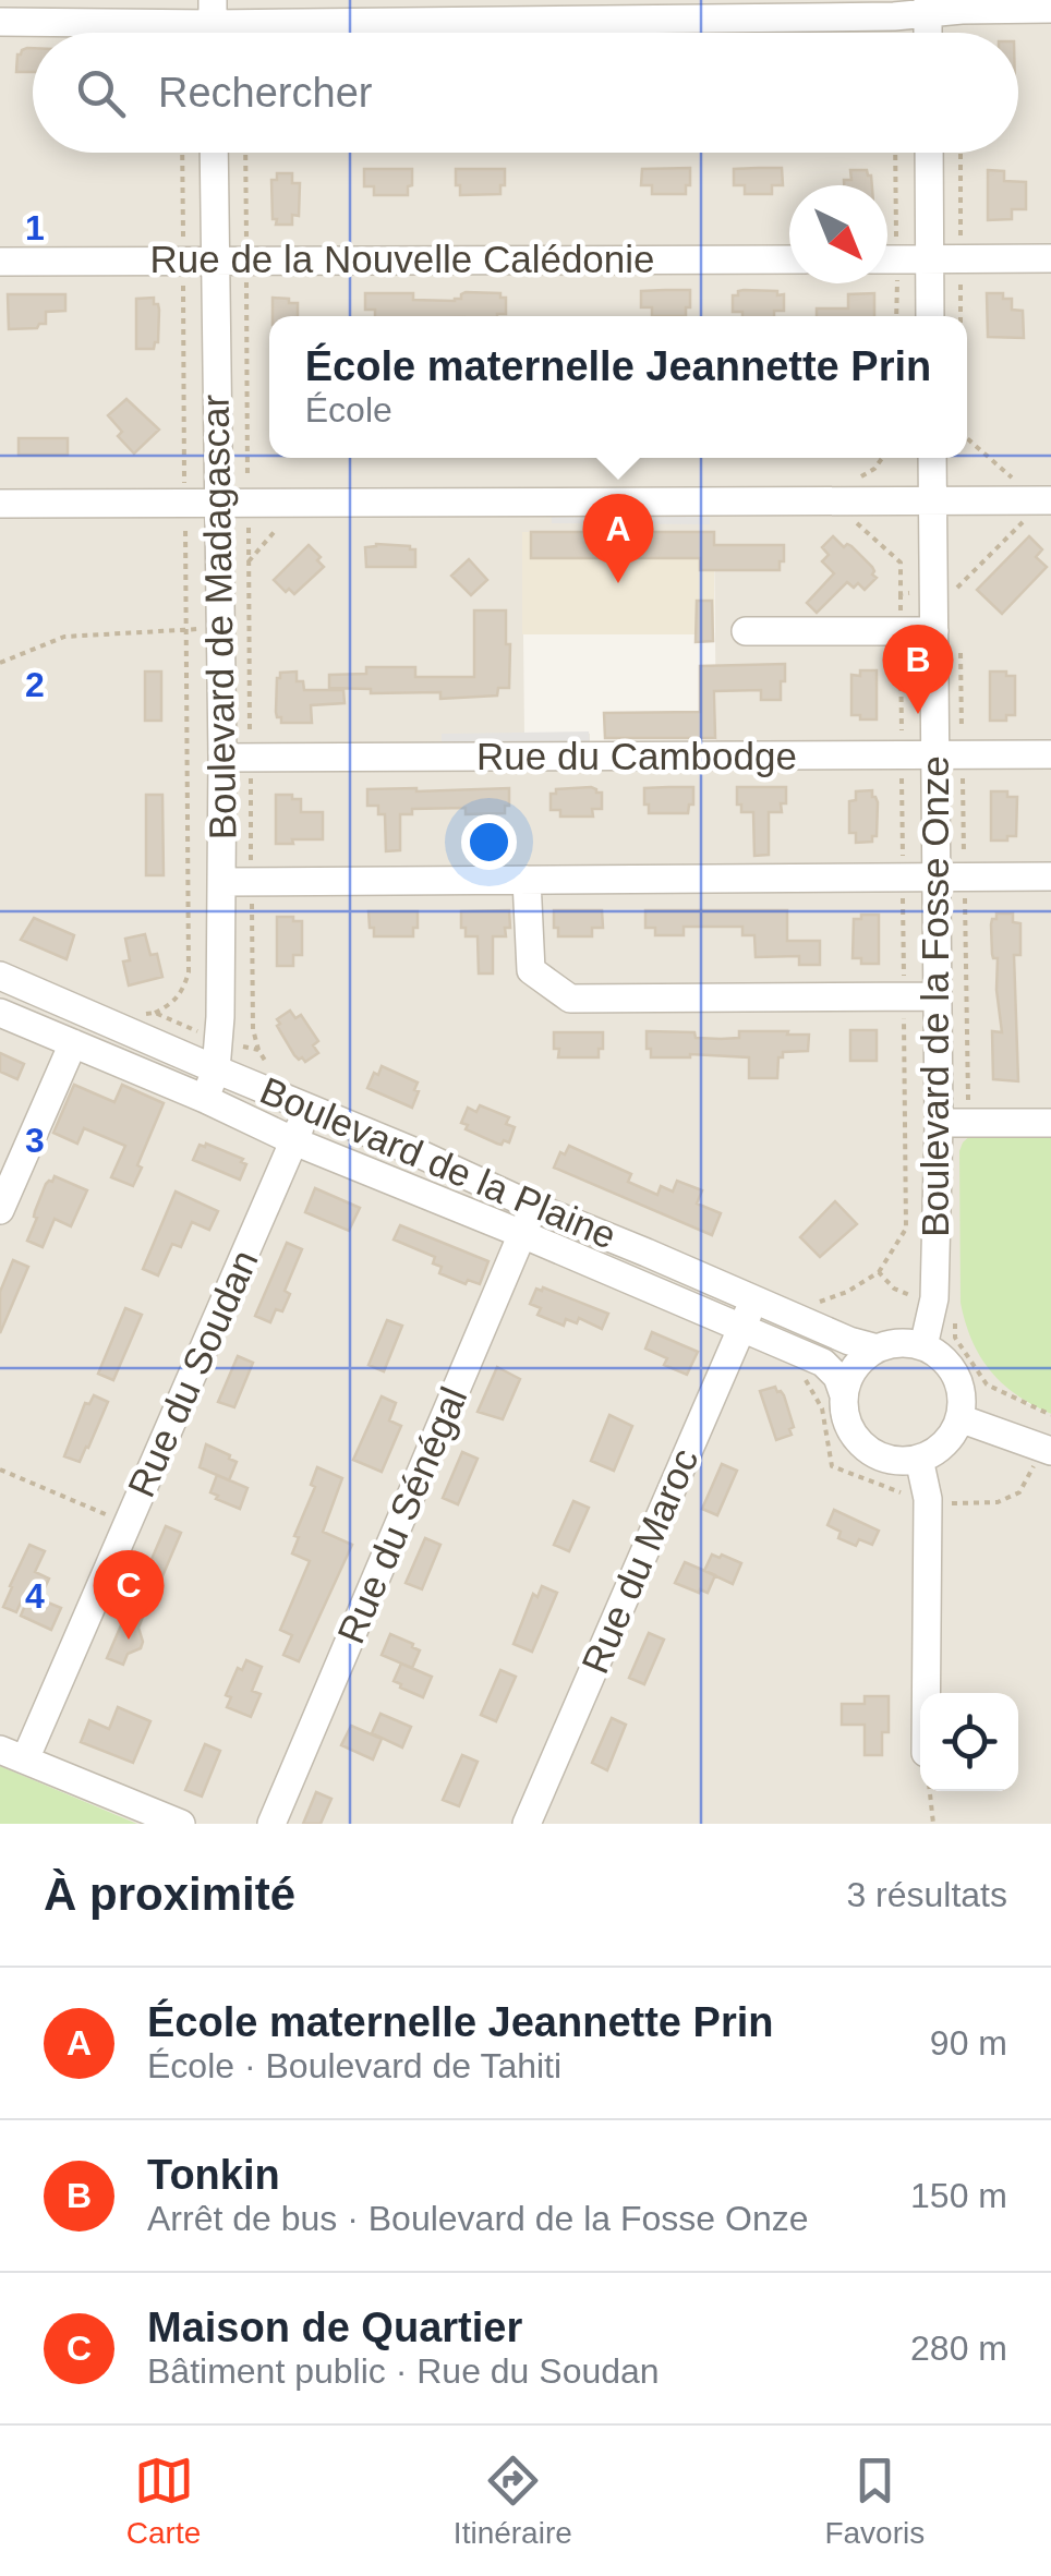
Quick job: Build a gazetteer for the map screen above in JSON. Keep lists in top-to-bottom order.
{
  "streets": {
    "street": [
      "Rue de la Nouvelle Calédonie",
      "Boulevard de Madagascar",
      "Rue du Cambodge",
      "Boulevard de la Fosse Onze",
      "Boulevard de la Plaine",
      "Rue du Soudan",
      "Rue du Sénégal",
      "Rue du Maroc"
    ]
  },
  "crossings": [
    ["Rue de la Nouvelle Calédonie", "Boulevard de Madagascar"],
    ["Boulevard de Madagascar", "Rue du Cambodge"],
    ["Boulevard de Madagascar", "Boulevard de la Plaine"],
    ["Rue du Cambodge", "Boulevard de la Fosse Onze"],
    ["Boulevard de la Fosse Onze", "Boulevard de la Plaine"],
    ["Boulevard de la Plaine", "Rue du Soudan"],
    ["Boulevard de la Plaine", "Rue du Sénégal"],
    ["Boulevard de la Plaine", "Rue du Maroc"]
  ],
  "north": "bottom right",
  "page": {
    "search": "Rechercher",
    "popup": ["École maternelle Jeannette Prin", "École"],
    "pins": ["A", "B", "C"],
    "heading": ["À proximité", "3 résultats"],
    "list": [
      {
        "mark": "A",
        "name": "École maternelle Jeannette Prin",
        "note": "École · Boulevard de Tahiti",
        "value": "90 m"
      },
      {
        "mark": "B",
        "name": "Tonkin",
        "note": "Arrêt de bus · Boulevard de la Fosse Onze",
        "value": "150 m"
      },
      {
        "mark": "C",
        "name": "Maison de Quartier",
        "note": "Bâtiment public · Rue du Soudan",
        "value": "280 m"
      }
    ],
    "nav": ["Carte", "Itinéraire", "Favoris"]
  },
  "grid": {
    "rows": [
      "1",
      "2",
      "3",
      "4"
    ]
  }
}
